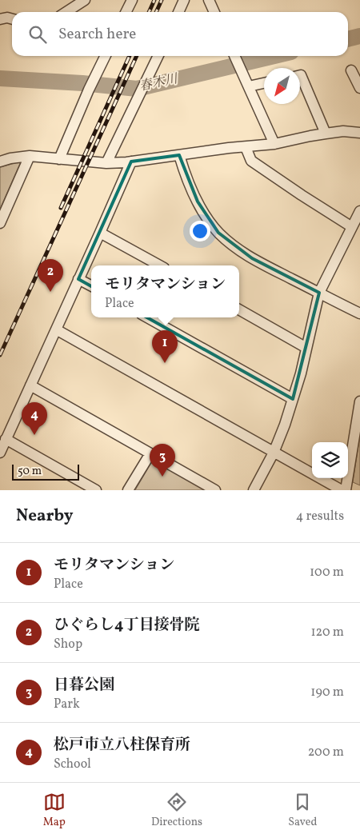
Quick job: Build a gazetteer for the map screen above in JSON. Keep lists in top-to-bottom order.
{
  "water": ["春木川"],
  "scale_bar": "50 m",
  "north": "bottom left",
  "page": {
    "search": "Search here",
    "pins": [
      "2",
      "1",
      "4",
      "3"
    ],
    "popup": ["モリタマンション", "Place"],
    "scale": "50 m",
    "heading": ["Nearby", "4 results"],
    "list": [
      {
        "mark": "1",
        "name": "モリタマンション",
        "note": "Place",
        "value": "100 m"
      },
      {
        "mark": "2",
        "name": "ひぐらし4丁目接骨院",
        "note": "Shop",
        "value": "120 m"
      },
      {
        "mark": "3",
        "name": "日暮公園",
        "note": "Park",
        "value": "190 m"
      },
      {
        "mark": "4",
        "name": "松戸市立八柱保育所",
        "note": "School",
        "value": "200 m"
      }
    ],
    "nav": ["Map", "Directions", "Saved"]
  }
}
